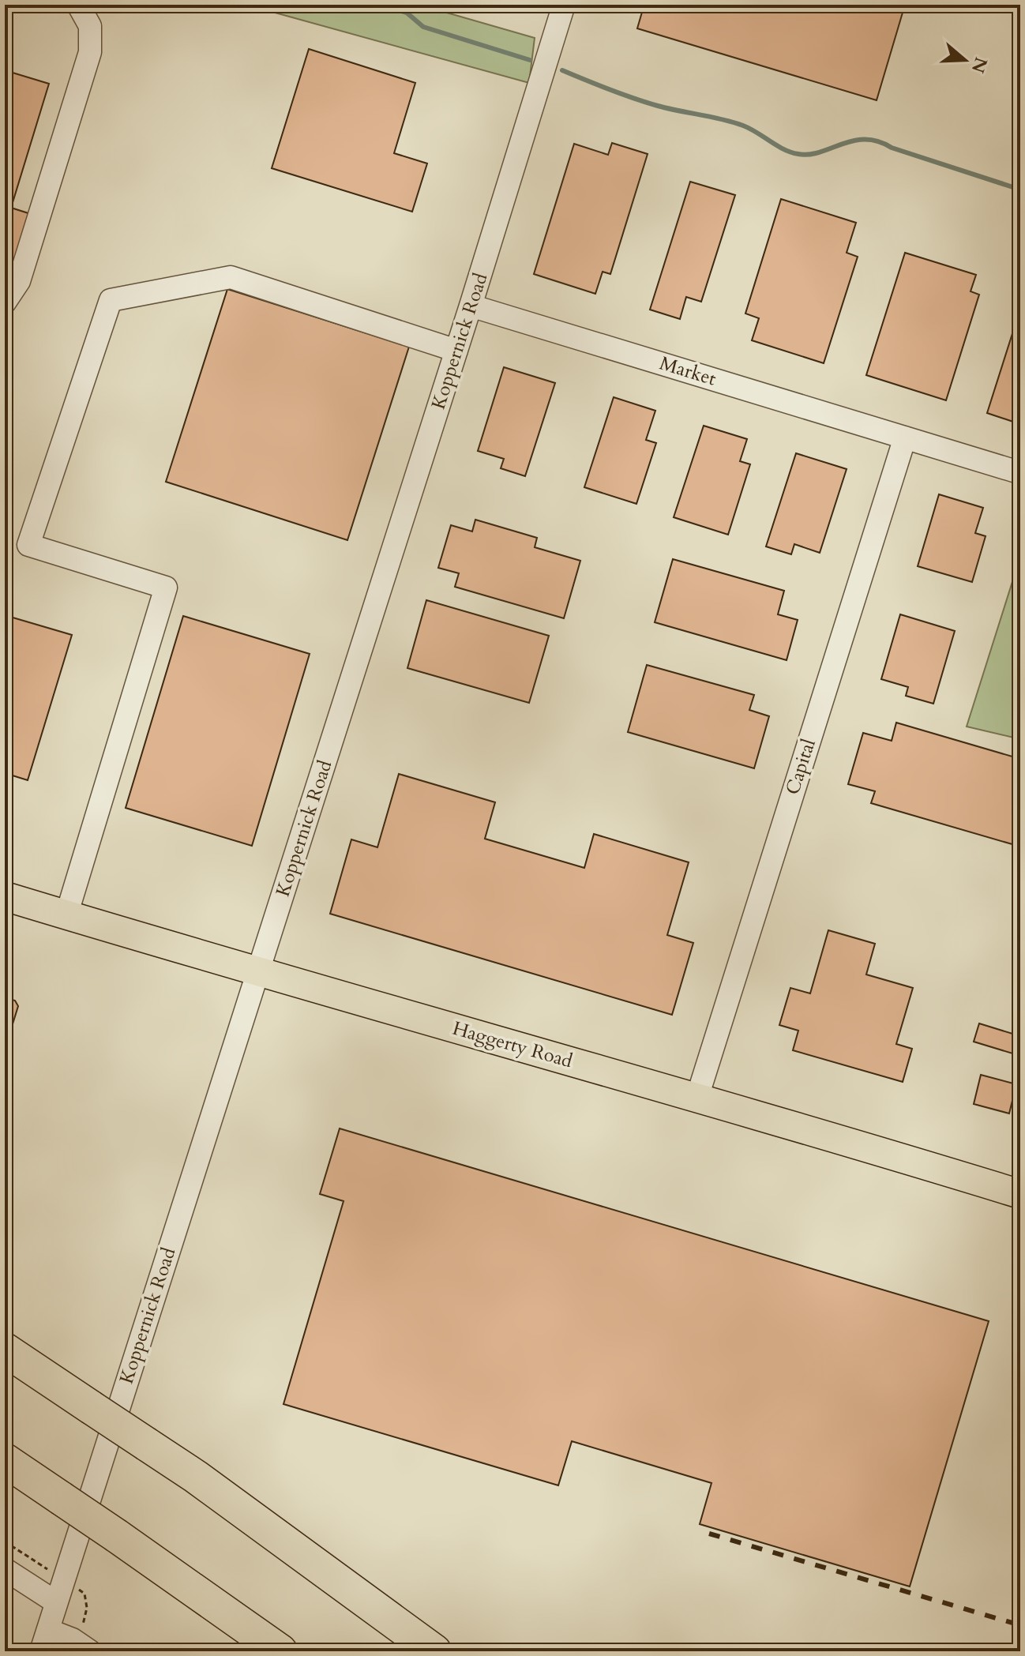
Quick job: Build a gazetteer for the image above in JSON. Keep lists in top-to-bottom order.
{
  "streets": {
    "main road": ["Haggerty Road"],
    "street": ["Koppernick Road", "Market", "Capital"]
  },
  "crossings": [
    ["Koppernick Road", "Market"],
    ["Koppernick Road", "Haggerty Road"],
    ["Market", "Capital"],
    ["Capital", "Haggerty Road"]
  ],
  "north": "right"
}
